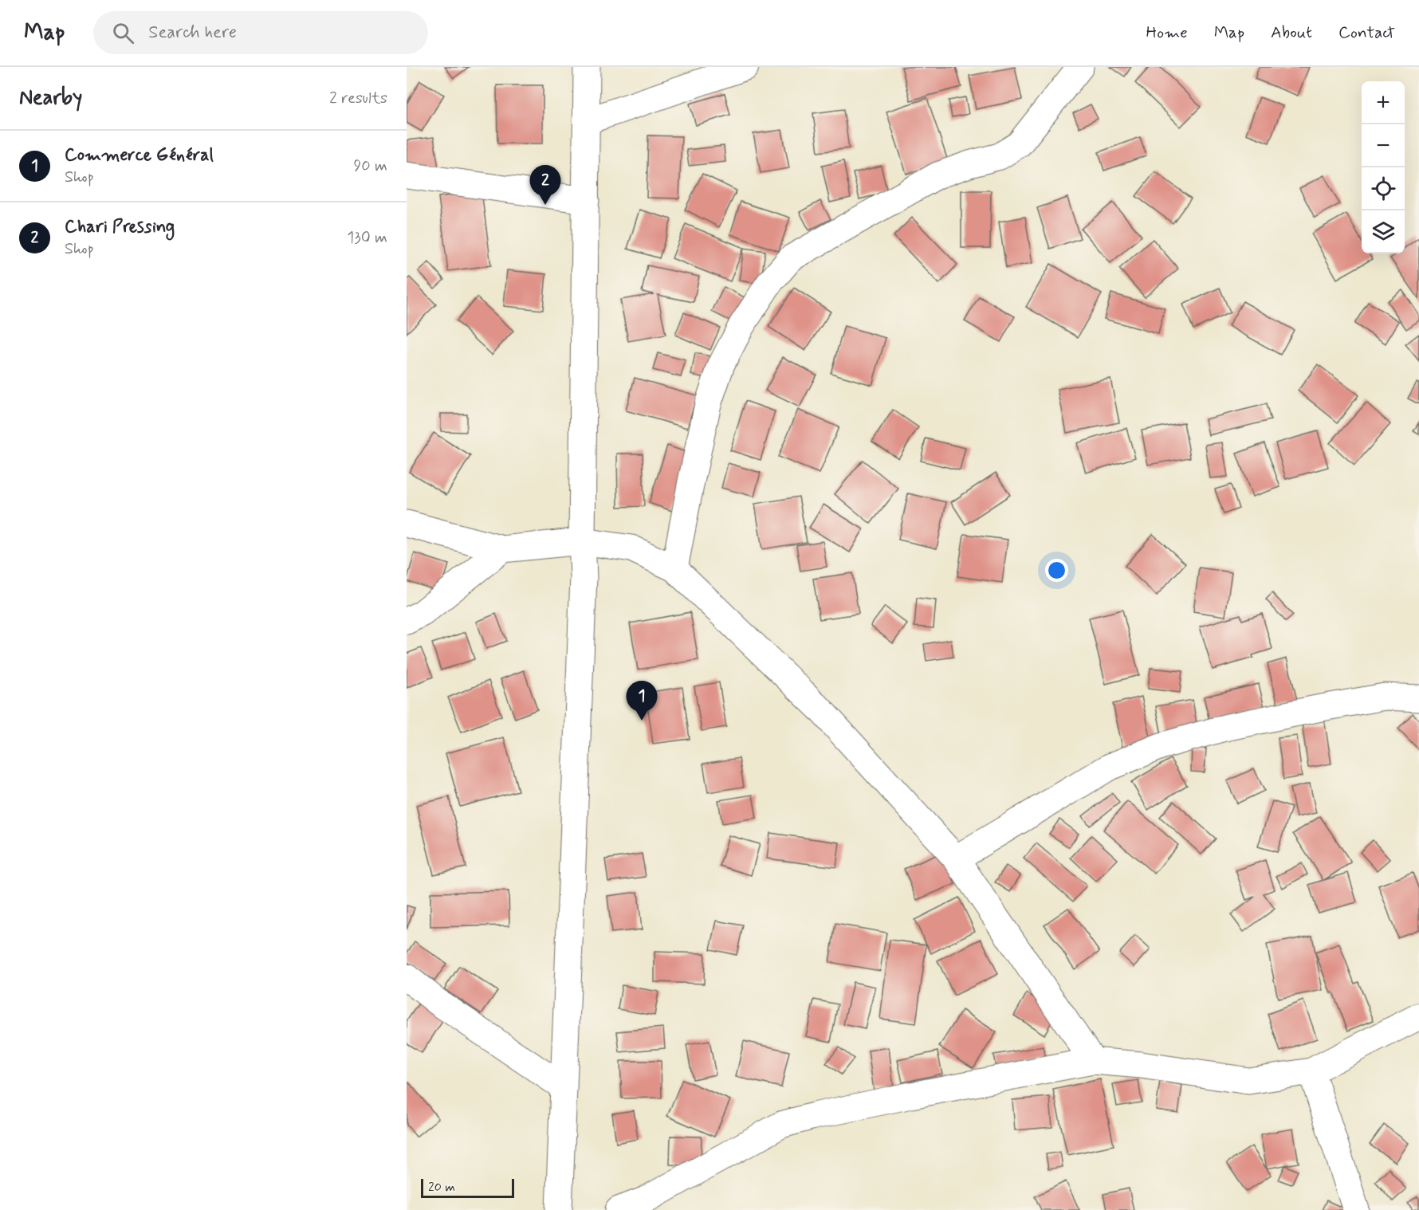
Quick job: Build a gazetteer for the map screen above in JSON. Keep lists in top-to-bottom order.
{
  "scale_bar": "20 m",
  "page": {
    "header": "Map",
    "search": "Search here",
    "nav": [
      "Home",
      "Map",
      "About",
      "Contact"
    ],
    "heading": ["Nearby", "2 results"],
    "map_buttons": ["+", "−"],
    "list": [
      {
        "mark": "1",
        "name": "Commerce Général",
        "note": "Shop",
        "value": "90 m"
      },
      {
        "mark": "2",
        "name": "Chari Pressing",
        "note": "Shop",
        "value": "130 m"
      }
    ],
    "pins": ["2", "1"],
    "scale": "20 m"
  }
}
